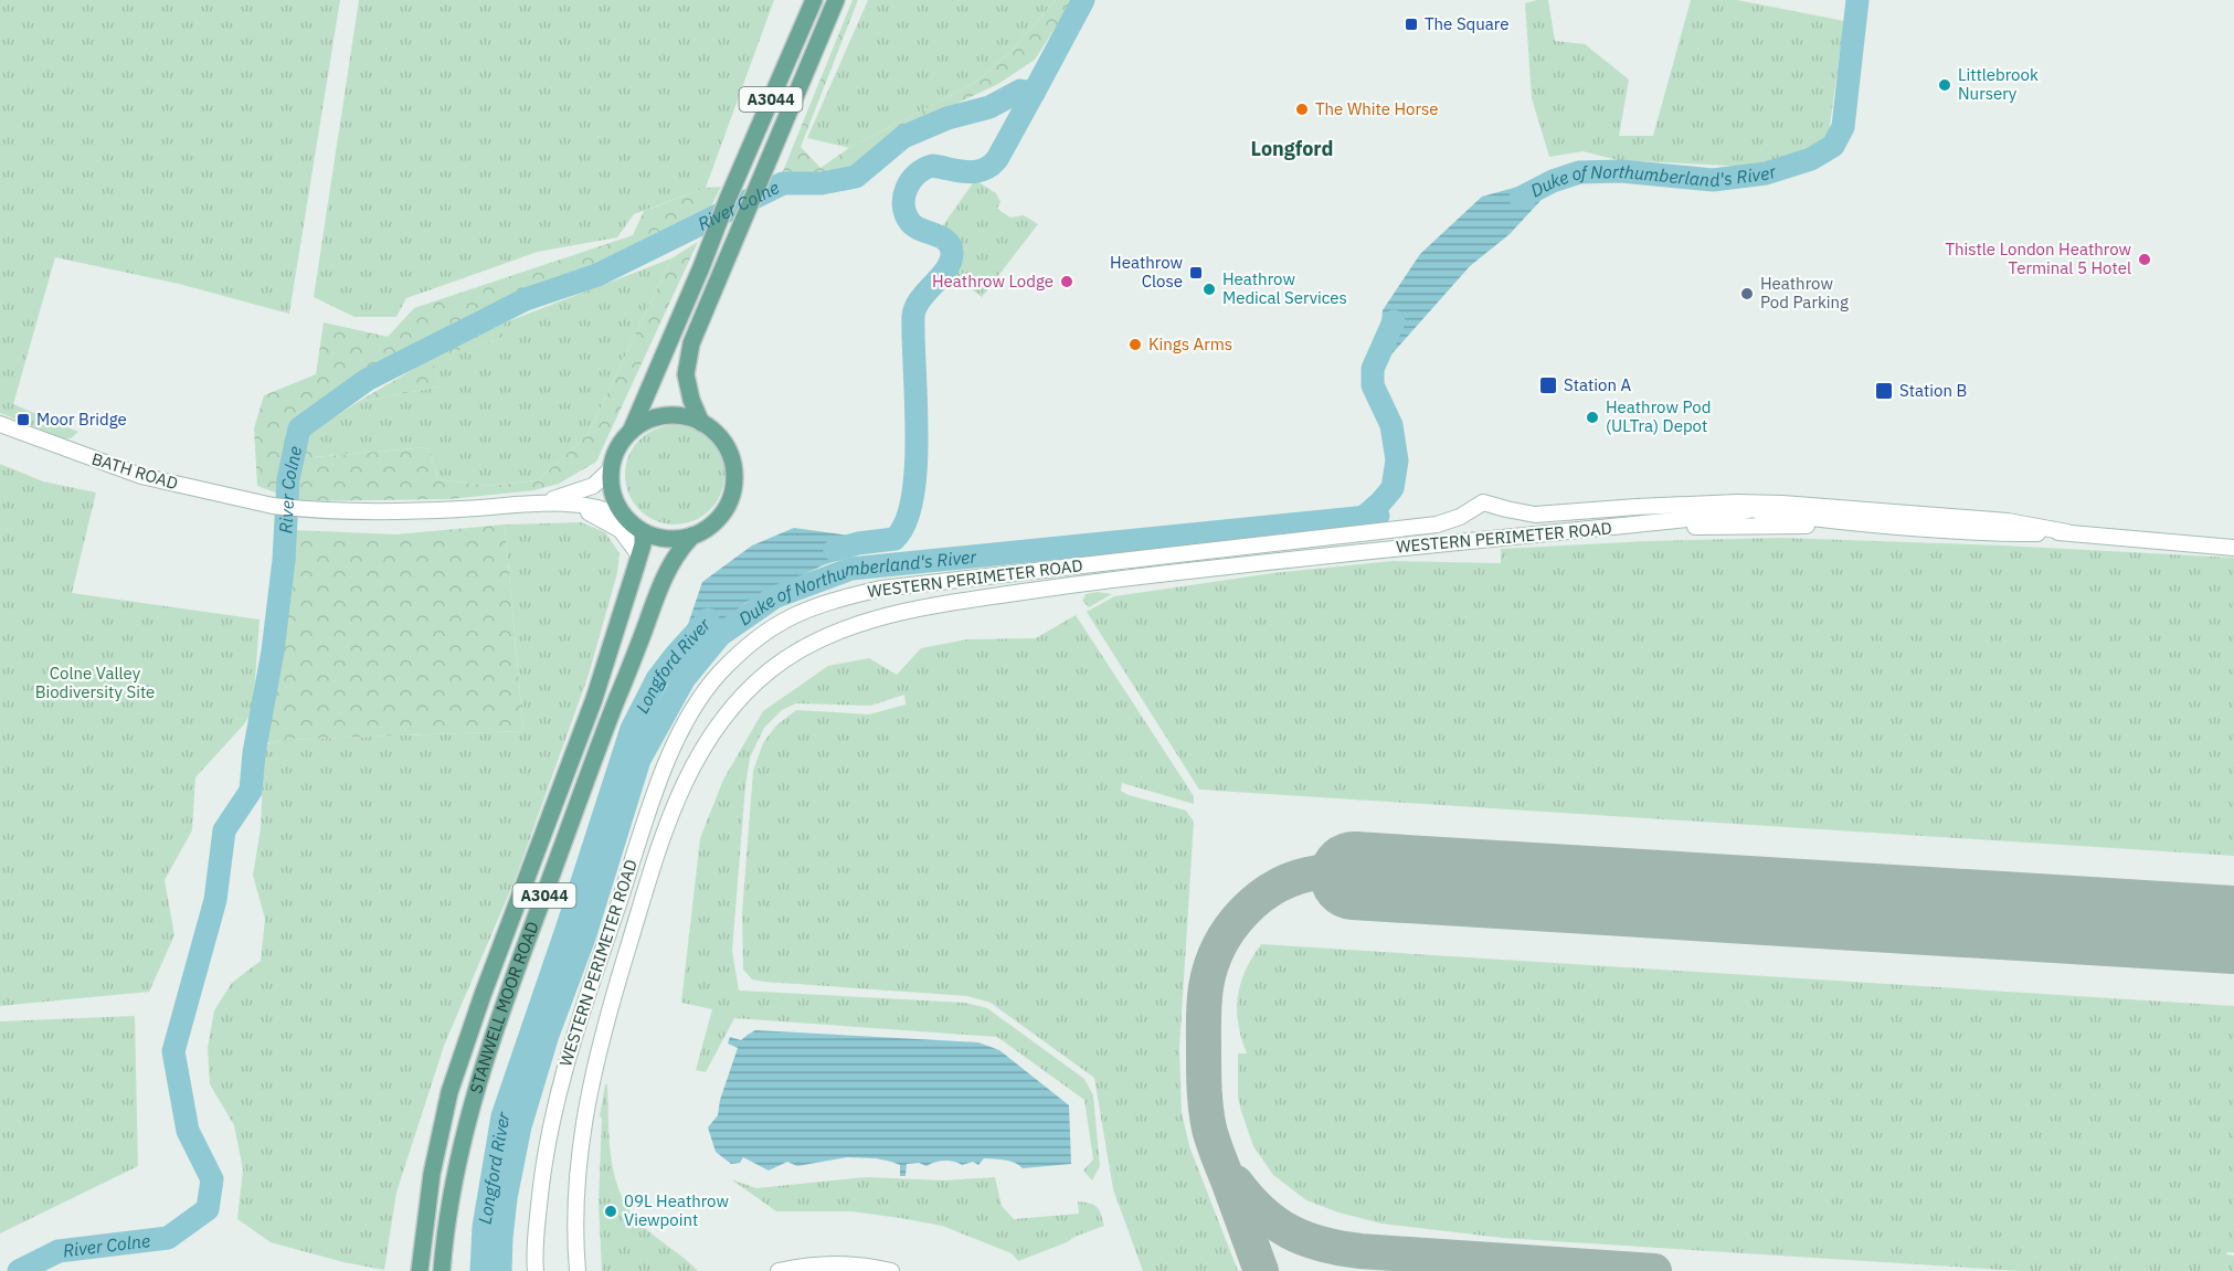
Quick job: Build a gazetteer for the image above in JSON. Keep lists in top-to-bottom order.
{
  "streets": {
    "main road": ["A3044", "STANWELL MOOR ROAD"],
    "street": ["BATH ROAD", "WESTERN PERIMETER ROAD"]
  },
  "crossings": [
    ["A3044", "STANWELL MOOR ROAD"]
  ],
  "districts": ["Longford"],
  "water": ["Duke of Northumberland's River", "River Colne", "Longford River"],
  "parks": ["Colne Valley Biodiversity Site"],
  "places": {
    "transit": [
      "The Square",
      "Heathrow Close",
      "Station A",
      "Station B",
      "Moor Bridge"
    ],
    "other": [
      "Littlebrook Nursery",
      "The White Horse",
      "Thistle London Heathrow Terminal 5 Hotel",
      "Heathrow Lodge",
      "Heathrow Medical Services",
      "Heathrow Pod Parking",
      "Kings Arms",
      "Heathrow Pod (ULTra) Depot",
      "09L Heathrow Viewpoint"
    ]
  }
}
